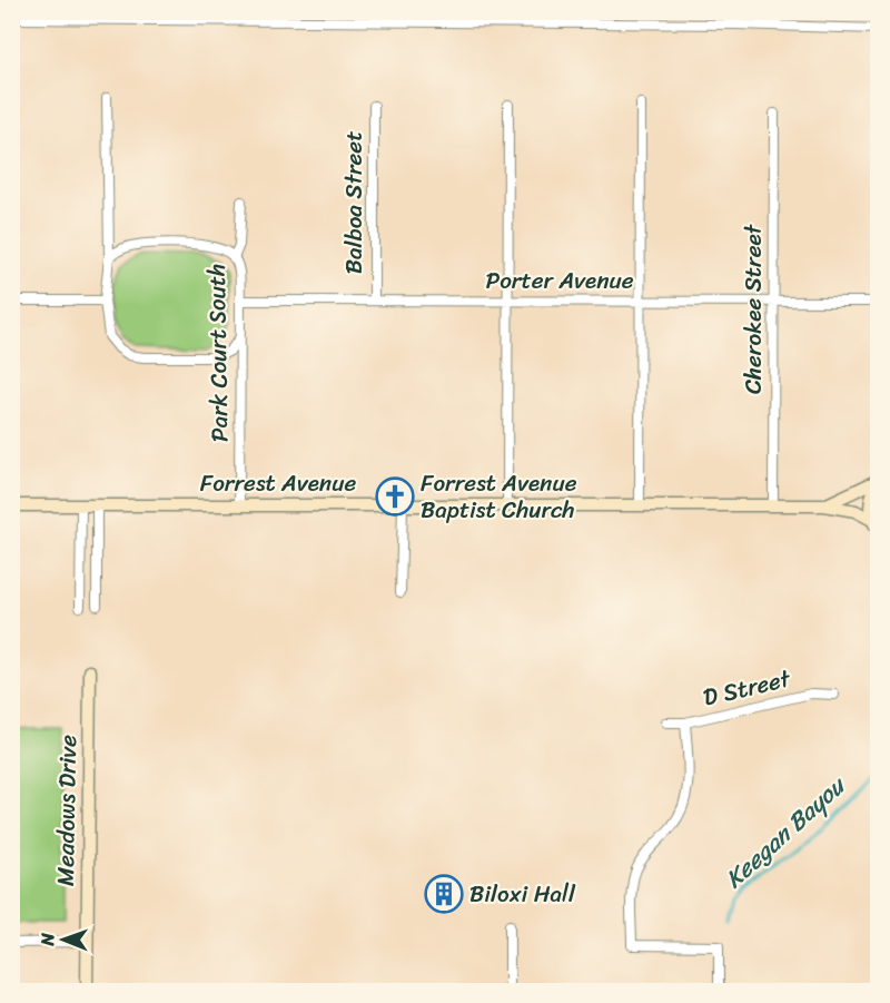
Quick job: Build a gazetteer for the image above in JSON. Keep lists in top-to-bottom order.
{
  "streets": {
    "street": [
      "Balboa Street",
      "Porter Avenue",
      "Cherokee Street",
      "Park Court South",
      "Forrest Avenue",
      "D Street",
      "Meadows Drive"
    ]
  },
  "crossings": [
    ["Balboa Street", "Porter Avenue"],
    ["Porter Avenue", "Cherokee Street"],
    ["Porter Avenue", "Park Court South"],
    ["Cherokee Street", "Forrest Avenue"],
    ["Park Court South", "Forrest Avenue"]
  ],
  "water": ["Keegan Bayou"],
  "places": {
    "church": ["Forrest Avenue Baptist Church"],
    "building": ["Biloxi Hall"]
  },
  "north": "left"
}
